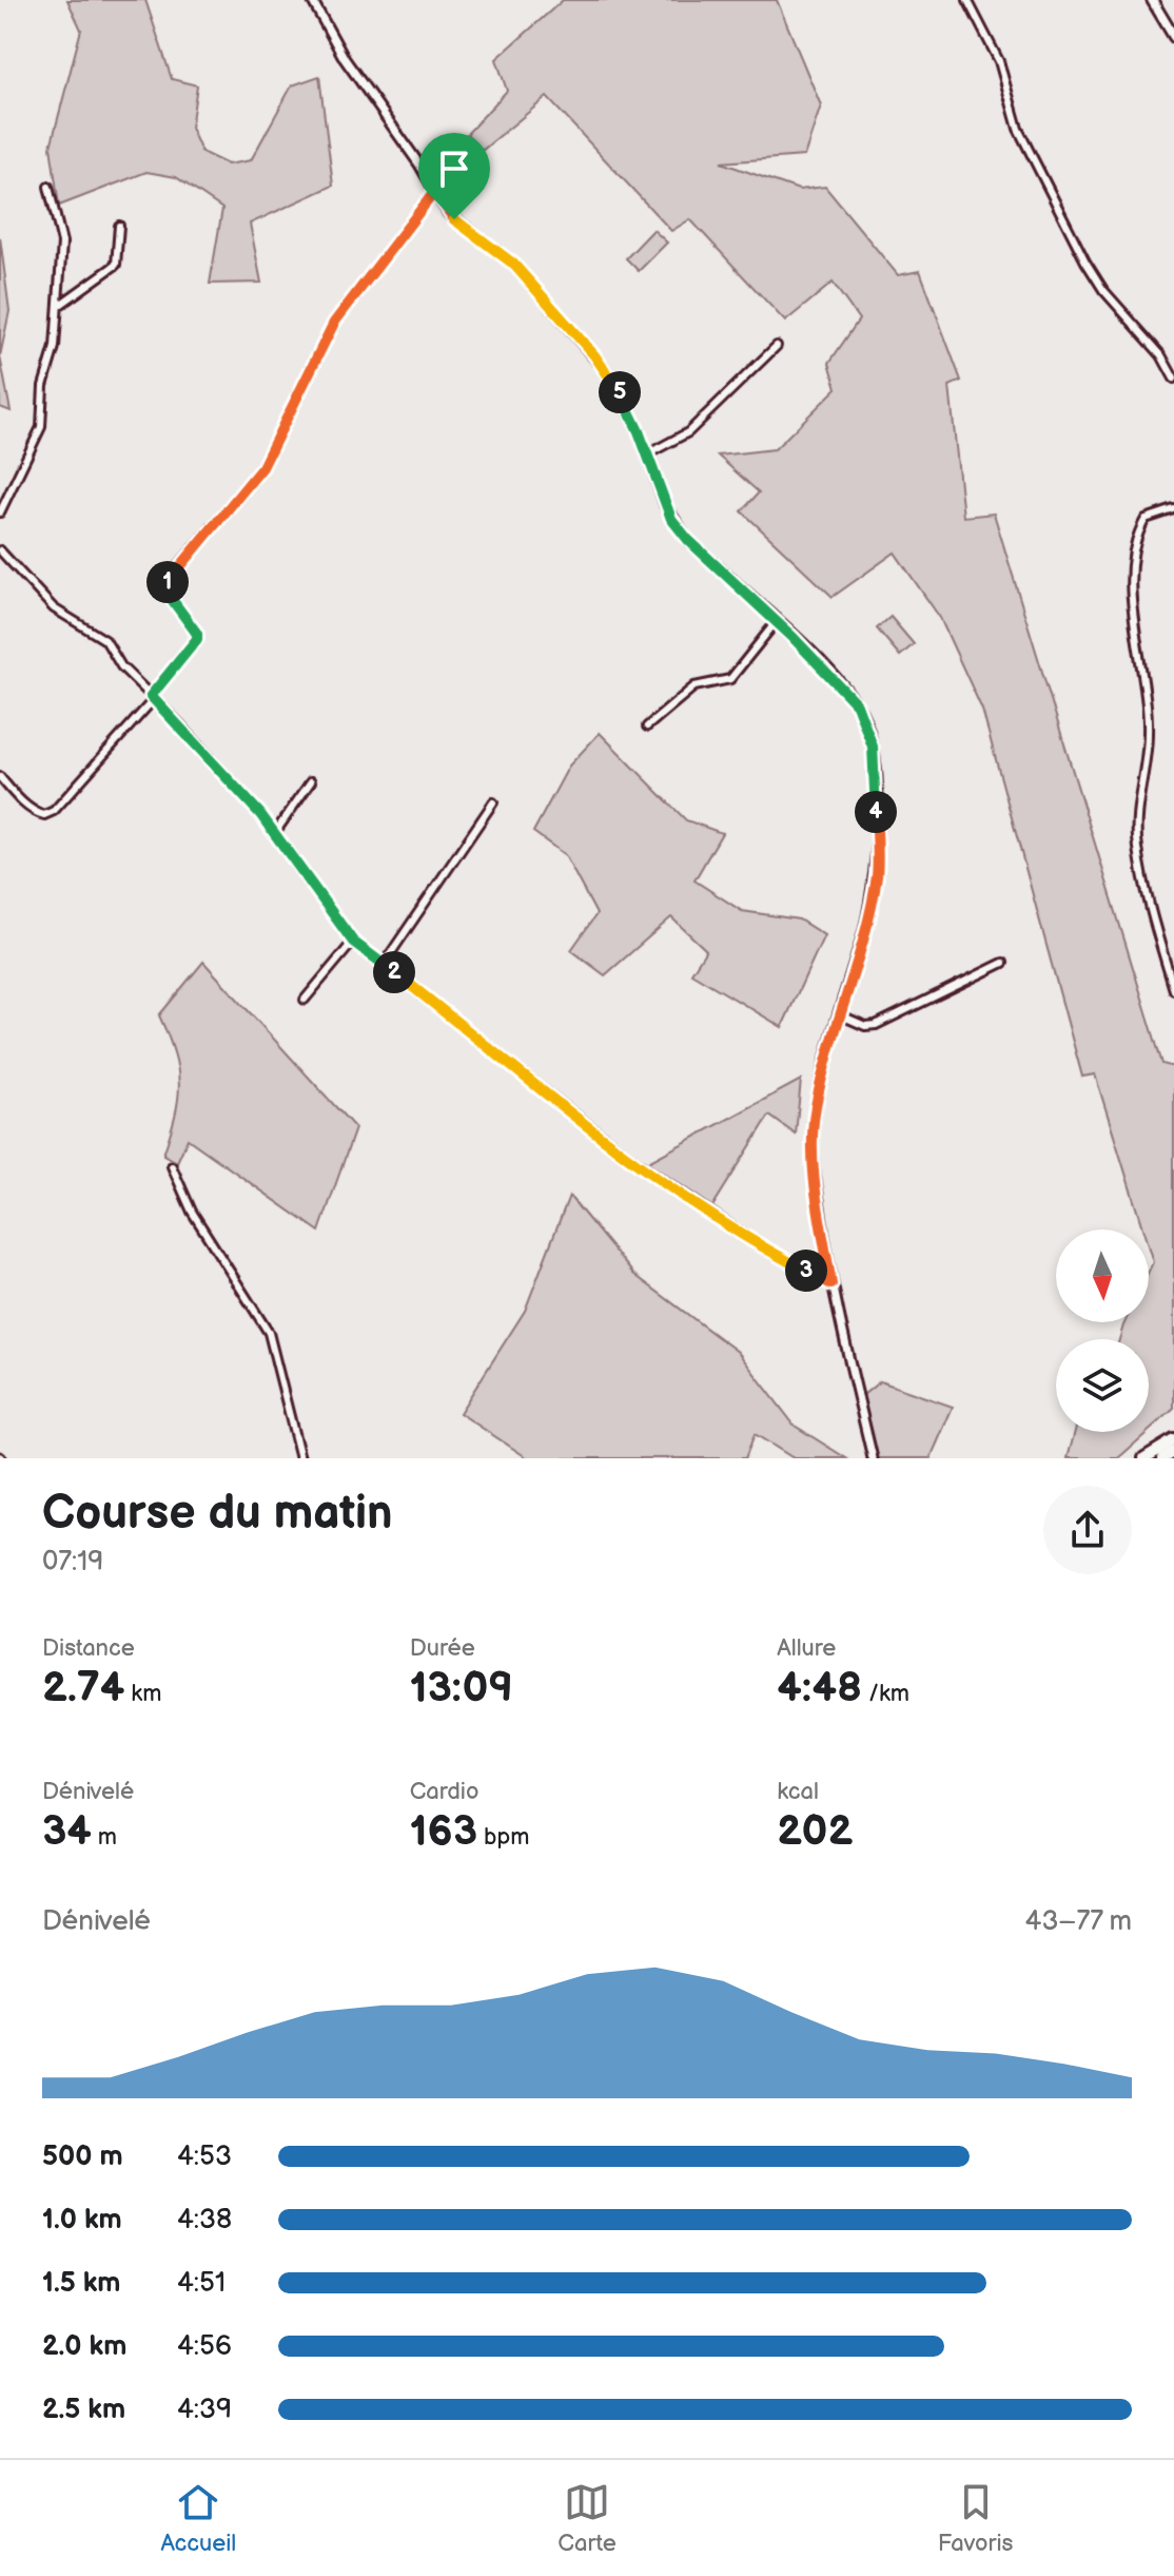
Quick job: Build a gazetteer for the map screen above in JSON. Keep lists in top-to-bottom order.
{
  "north": "bottom",
  "page": {
    "pins": [
      "5",
      "1",
      "4",
      "2",
      "3"
    ],
    "heading": ["Course du matin", "07:19"],
    "stats": [
      ["Distance", "2.74 km"],
      ["Durée", "13:09"],
      ["Allure", "4:48 /km"],
      ["Dénivelé", "34 m"],
      ["Cardio", "163 bpm"],
      ["kcal", "202"]
    ],
    "chart": ["Dénivelé", "43–77 m"],
    "list": [
      {
        "name": "500 m",
        "note": "4:53"
      },
      {
        "name": "1.0 km",
        "note": "4:38"
      },
      {
        "name": "1.5 km",
        "note": "4:51"
      },
      {
        "name": "2.0 km",
        "note": "4:56"
      },
      {
        "name": "2.5 km",
        "note": "4:39"
      }
    ],
    "tabs": ["Accueil", "Carte", "Favoris"]
  }
}
